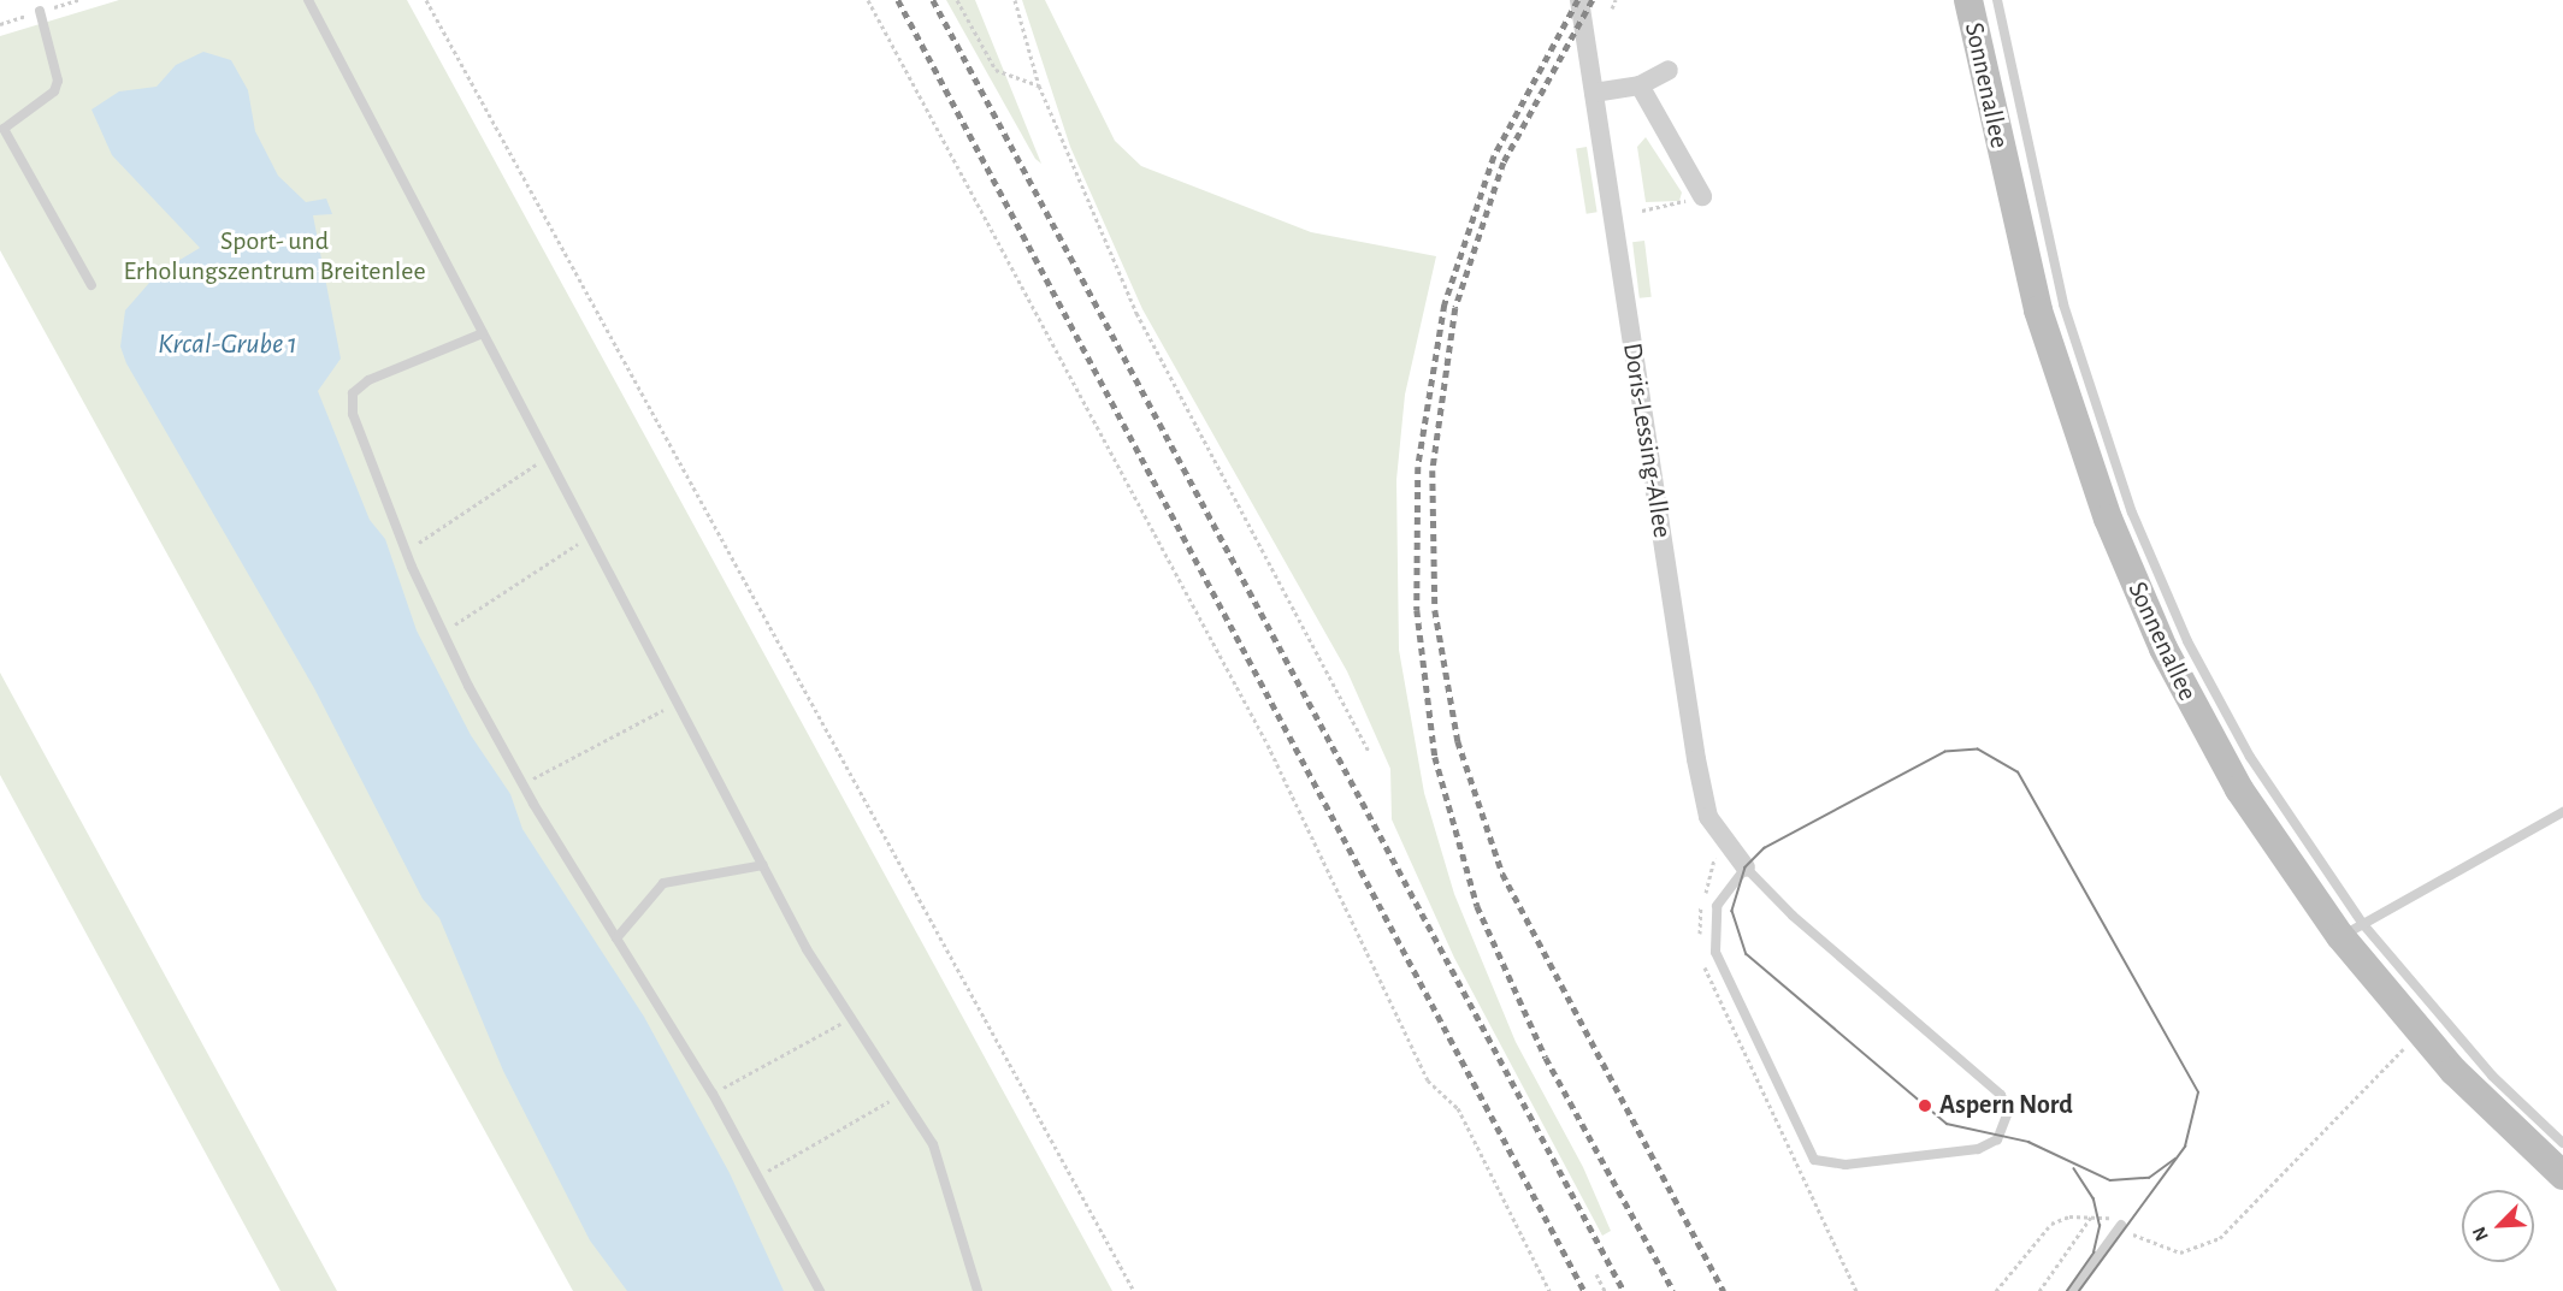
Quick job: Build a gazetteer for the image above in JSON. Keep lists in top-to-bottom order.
{
  "streets": {
    "street": ["Sonnenallee", "Doris-Lessing-Allee"]
  },
  "water": ["Krcal-Grube 1"],
  "parks": ["Sport- und Erholungszentrum Breitenlee"],
  "places": ["Aspern Nord"],
  "north": "bottom left"
}
